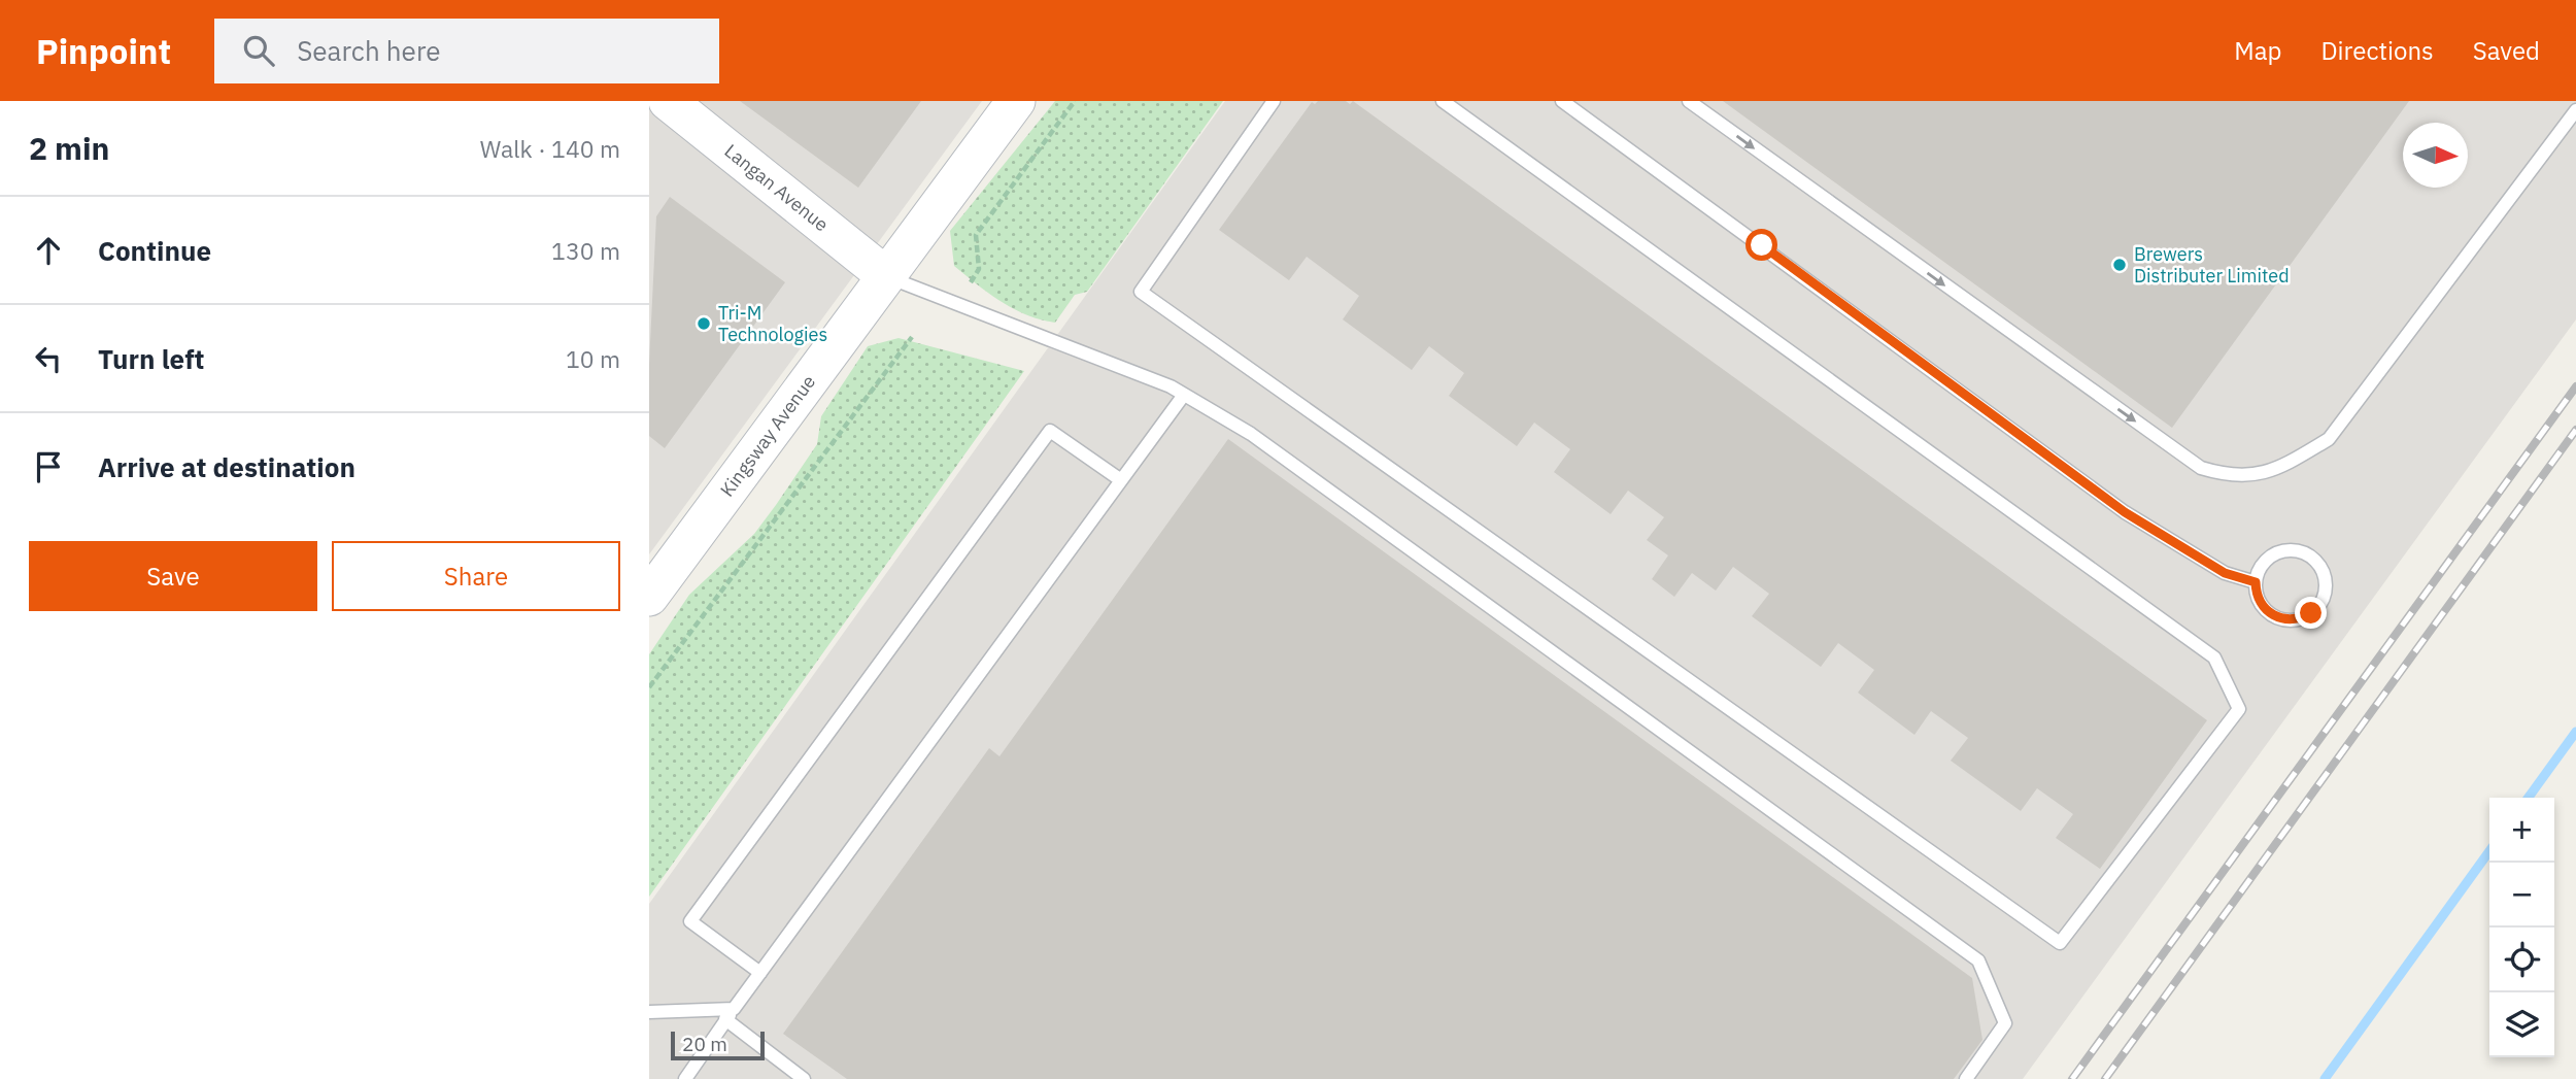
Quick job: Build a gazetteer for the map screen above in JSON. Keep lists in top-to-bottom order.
{
  "streets": {
    "main road": ["Langan Avenue", "Kingsway Avenue"]
  },
  "crossings": [
    ["Langan Avenue", "Kingsway Avenue"]
  ],
  "places": ["Brewers Distributer Limited", "Tri-M Technologies"],
  "scale_bar": "20 m",
  "north": "right",
  "page": {
    "header": "Pinpoint",
    "search": "Search here",
    "nav": ["Map", "Directions", "Saved"],
    "heading": ["2 min", "Walk · 140 m"],
    "list": [
      ["Continue", "130 m"],
      ["Turn left", "10 m"],
      "Arrive at destination"
    ],
    "buttons": ["Save", "Share"],
    "map_buttons": ["+", "−"],
    "scale": "20 m"
  }
}
